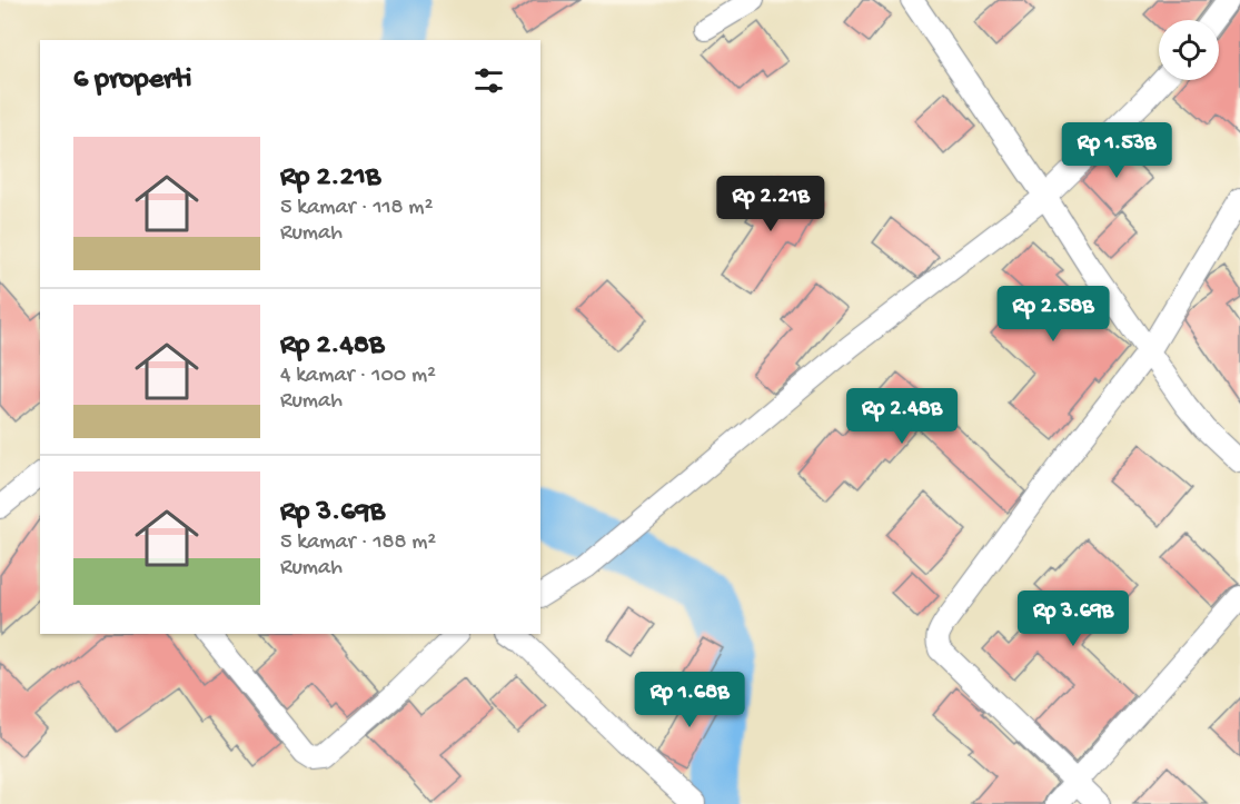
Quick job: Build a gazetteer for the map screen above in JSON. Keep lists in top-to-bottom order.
{
  "page": {
    "heading": "6 properti",
    "list": [
      {
        "name": "Rp 2.21B",
        "note": "5 kamar · 118 m² · Rumah"
      },
      {
        "name": "Rp 2.48B",
        "note": "4 kamar · 100 m² · Rumah"
      },
      {
        "name": "Rp 3.69B",
        "note": "5 kamar · 188 m² · Rumah"
      }
    ],
    "price": [
      "Rp 1.53B",
      "Rp 2.21B",
      "Rp 2.58B",
      "Rp 2.48B",
      "Rp 3.69B",
      "Rp 1.68B"
    ]
  }
}
